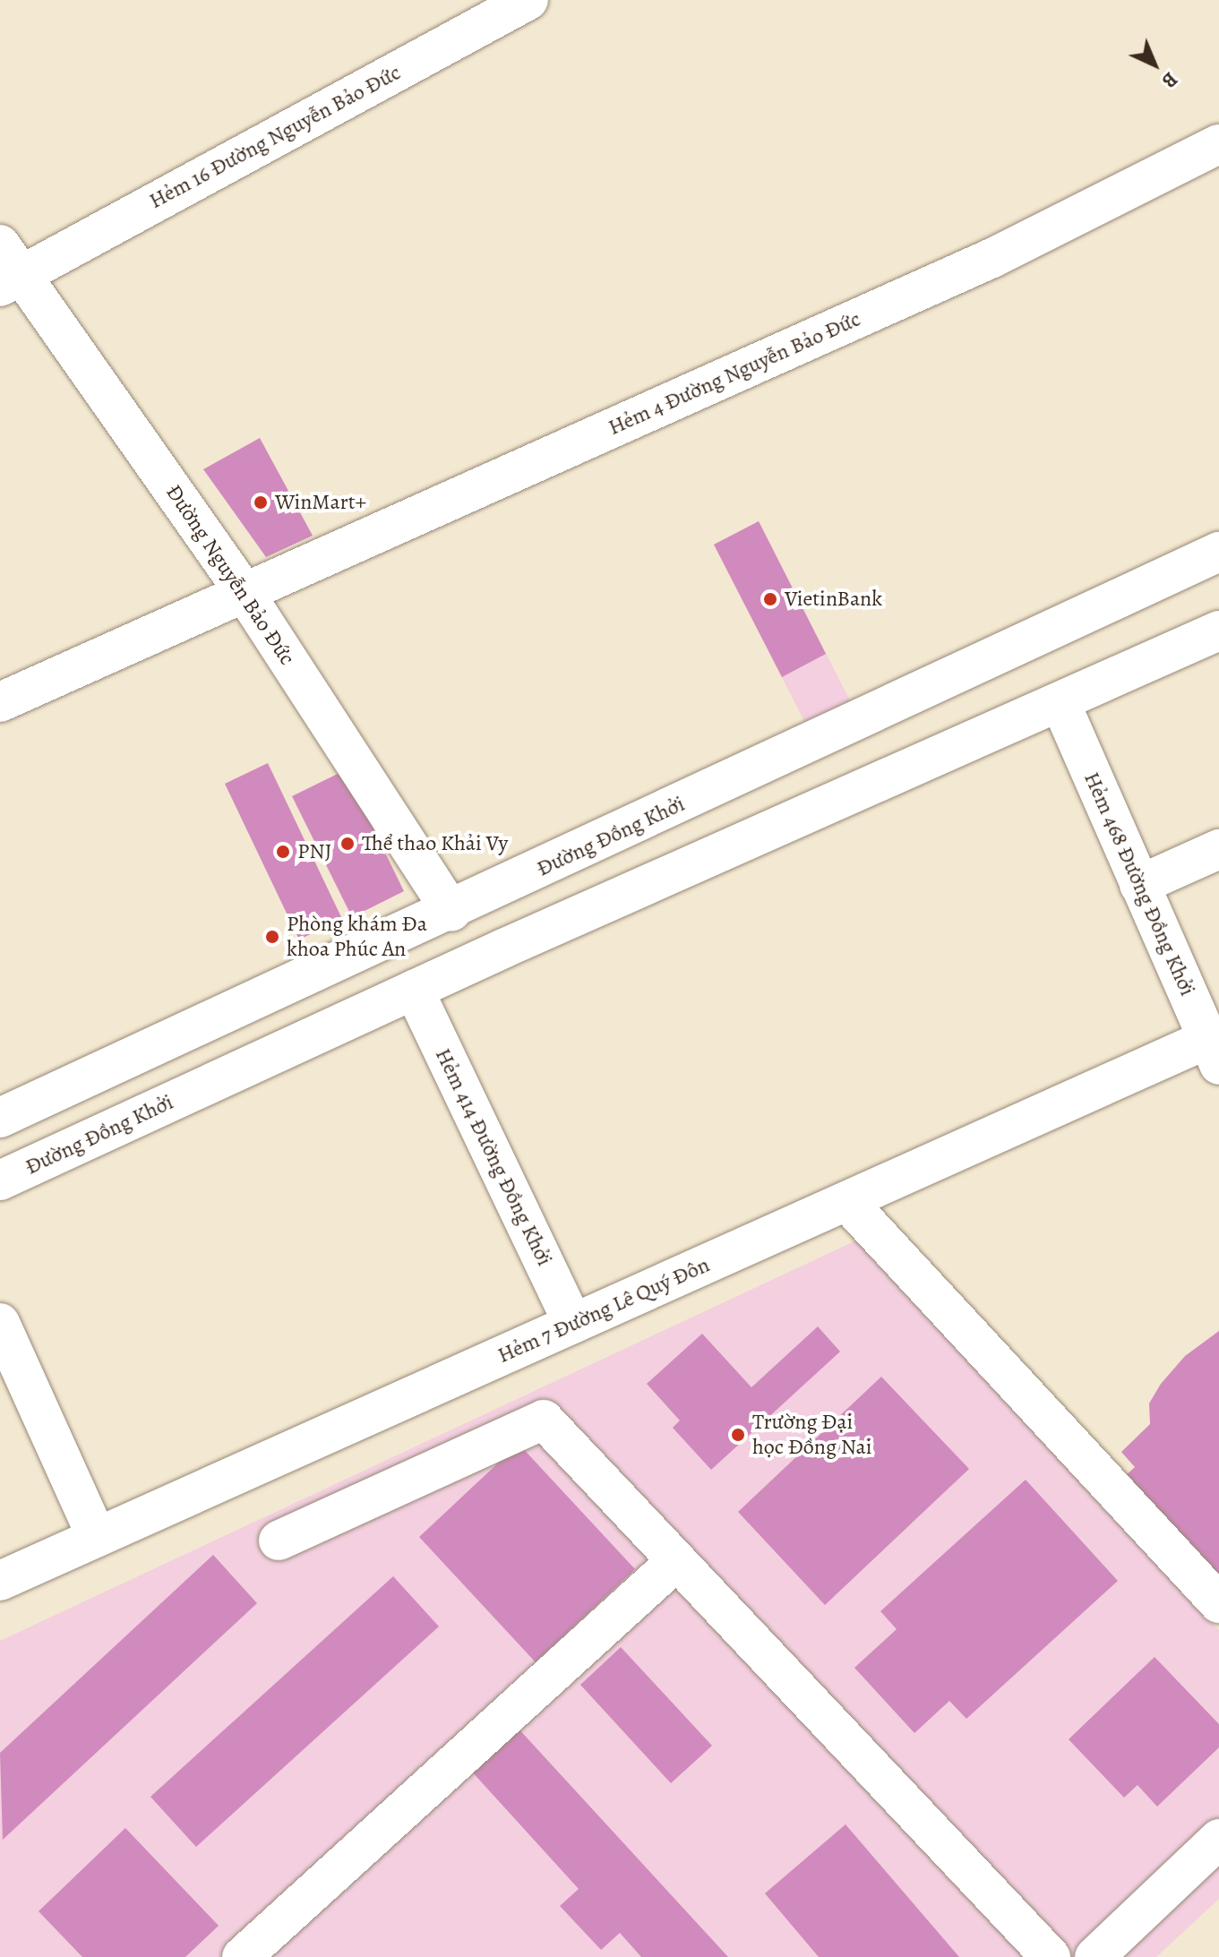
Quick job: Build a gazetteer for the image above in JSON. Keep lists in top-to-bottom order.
{
  "streets": {
    "street": [
      "Hẻm 16 Đường Nguyễn Bảo Đức",
      "Hẻm 4 Đường Nguyễn Bảo Đức",
      "Đường Nguyễn Bảo Đức",
      "Đường Đồng Khởi",
      "Hẻm 468 Đường Đồng Khởi",
      "Hẻm 414 Đường Đồng Khởi",
      "Hẻm 7 Đường Lê Quý Đôn"
    ]
  },
  "crossings": [
    ["Hẻm 16 Đường Nguyễn Bảo Đức", "Đường Nguyễn Bảo Đức"],
    ["Hẻm 4 Đường Nguyễn Bảo Đức", "Đường Nguyễn Bảo Đức"],
    ["Đường Nguyễn Bảo Đức", "Đường Đồng Khởi"],
    ["Đường Đồng Khởi", "Hẻm 468 Đường Đồng Khởi"],
    ["Đường Đồng Khởi", "Hẻm 414 Đường Đồng Khởi"],
    ["Hẻm 468 Đường Đồng Khởi", "Hẻm 7 Đường Lê Quý Đôn"],
    ["Hẻm 414 Đường Đồng Khởi", "Hẻm 7 Đường Lê Quý Đôn"]
  ],
  "places": [
    "WinMart+",
    "VietinBank",
    "Thể thao Khải Vy",
    "PNJ",
    "Phòng khám Đa khoa Phúc An",
    "Trường Đại học Đồng Nai"
  ],
  "north": "bottom right"
}
